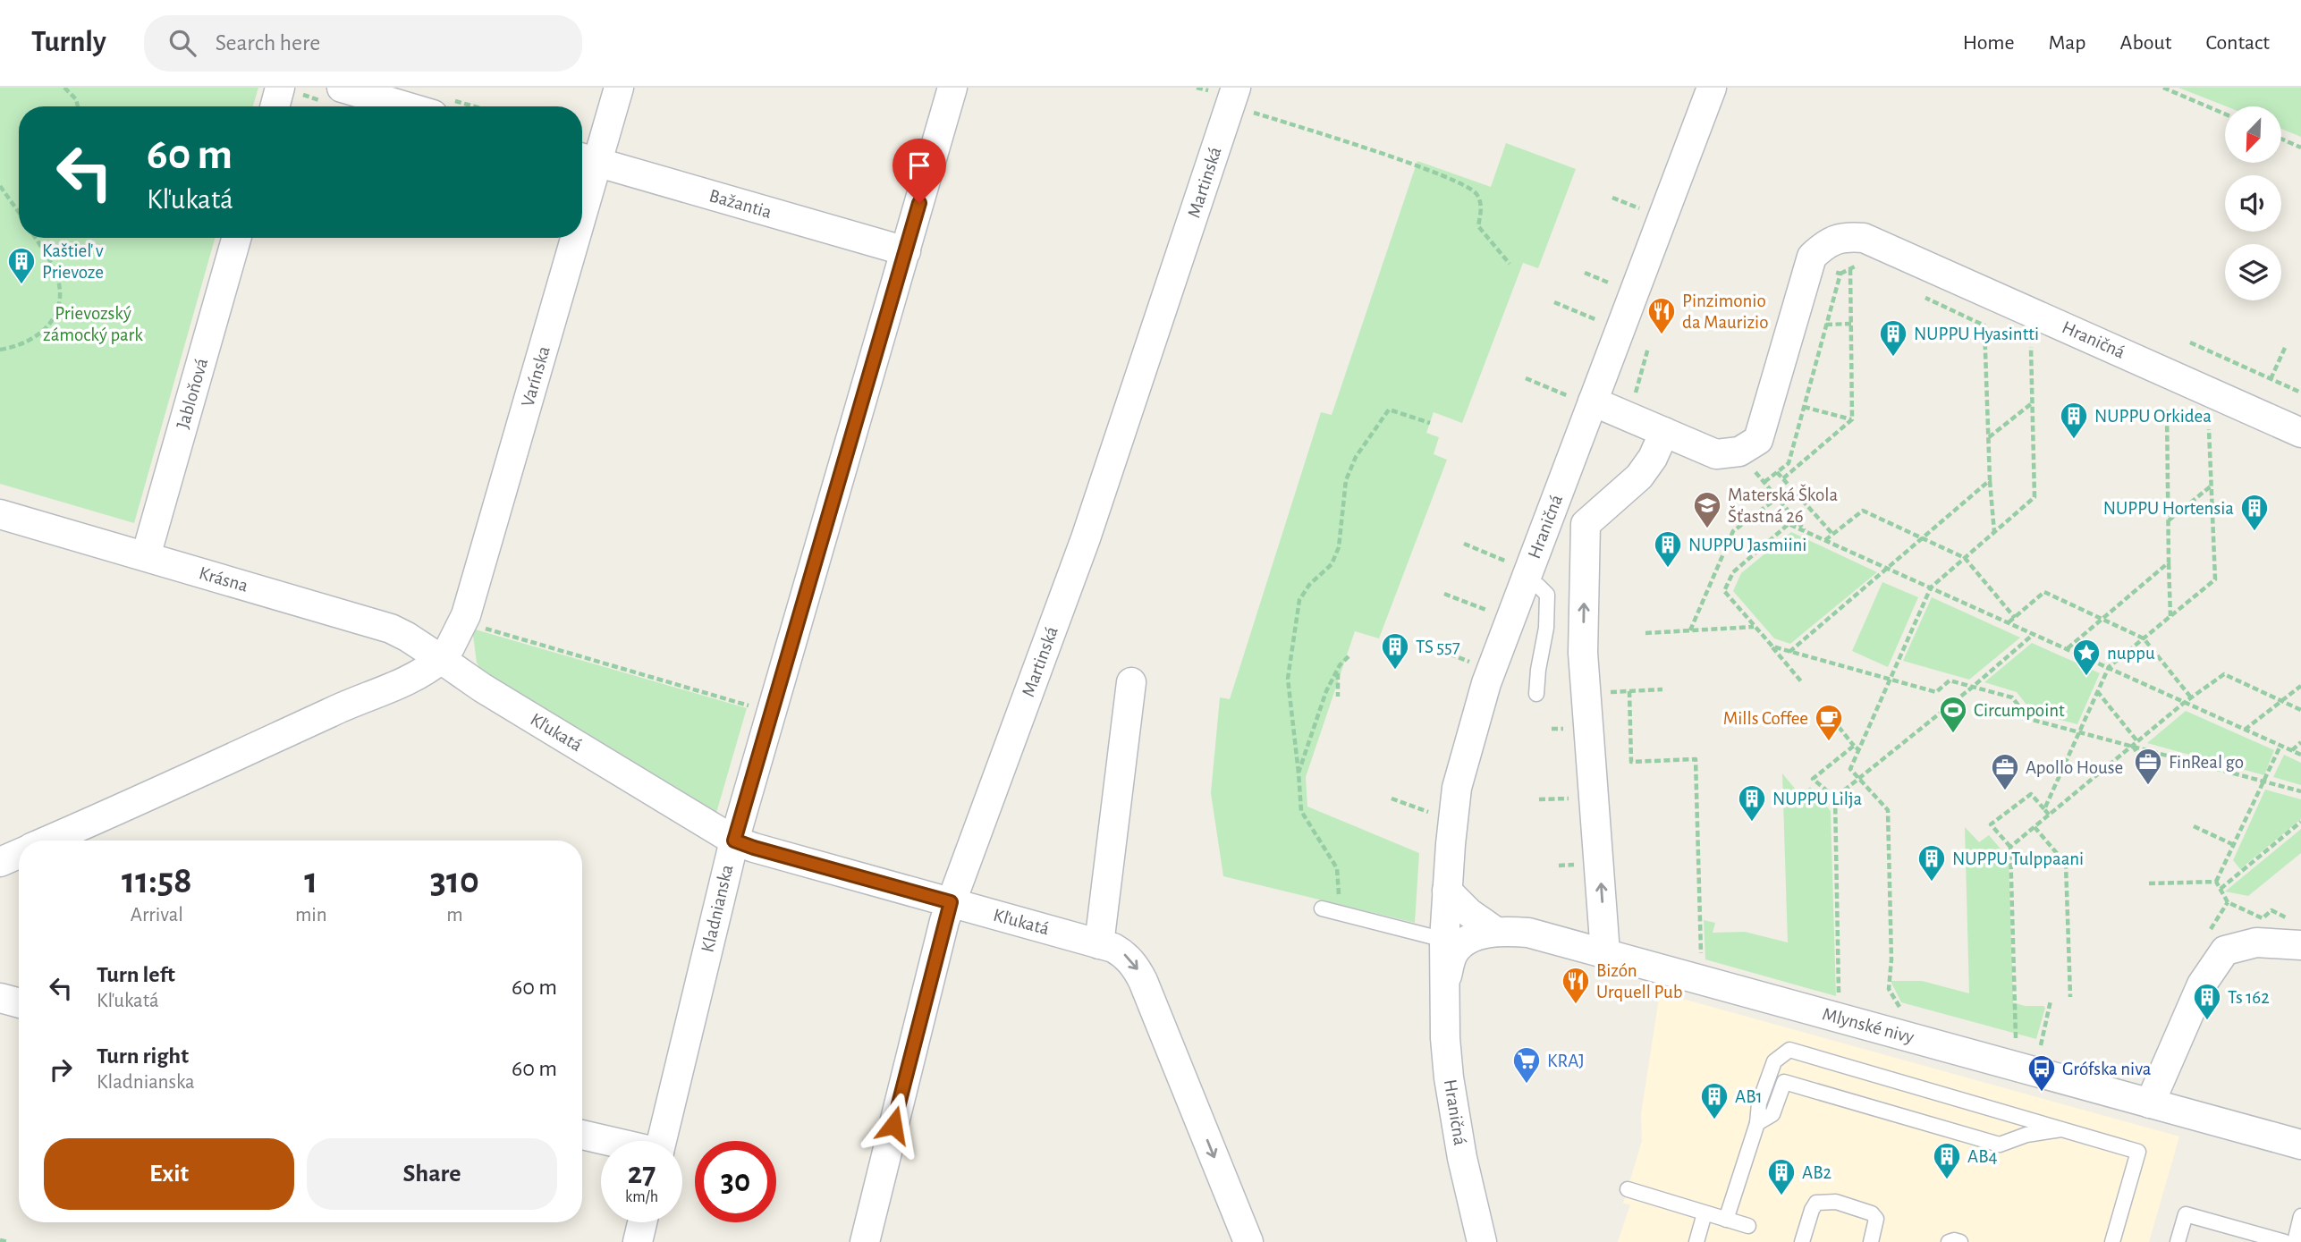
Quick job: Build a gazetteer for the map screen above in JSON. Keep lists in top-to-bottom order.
{
  "streets": {
    "street": [
      "Martinská",
      "Bažantia",
      "Hraničná",
      "Varínska",
      "Jabloňová",
      "Krásna",
      "Kľukatá",
      "Kladnianska",
      "Mlynské nivy"
    ]
  },
  "crossings": [
    ["Martinská", "Kľukatá"],
    ["Bažantia", "Varínska"],
    ["Bažantia", "Kladnianska"],
    ["Hraničná", "Mlynské nivy"],
    ["Varínska", "Krásna"],
    ["Varínska", "Kľukatá"],
    ["Jabloňová", "Krásna"],
    ["Krásna", "Kľukatá"],
    ["Kľukatá", "Kladnianska"]
  ],
  "parks": ["Prievozský zámocký park"],
  "places": {
    "building": [
      "Kaštieľ v Prievoze",
      "NUPPU Hyasintti",
      "NUPPU Orkidea",
      "NUPPU Hortensia",
      "NUPPU Jasmiini",
      "TS 557",
      "NUPPU Lilja",
      "NUPPU Tulppaani",
      "Ts 162",
      "AB1",
      "AB4",
      "AB2"
    ],
    "restaurant": ["Pinzimonio da Maurizio", "Bizón Urquell Pub"],
    "school or university": ["Materská Škola Šťastná 26"],
    "place": ["nuppu"],
    "sports": ["Circumpoint"],
    "cafe": ["Mills Coffee"],
    "office": ["FinReal go", "Apollo House"],
    "supermarket": ["KRAJ"],
    "bus stop": ["Grófska niva"]
  },
  "north": "bottom left",
  "page": {
    "header": "Turnly",
    "search": "Search here",
    "nav": [
      "Home",
      "Map",
      "About",
      "Contact"
    ],
    "turn": ["60 m", "Kľukatá"],
    "eta": [
      "11:58",
      "Arrival",
      "1",
      "min",
      "310",
      "m"
    ],
    "list": [
      {
        "name": "Turn left",
        "note": "Kľukatá",
        "value": "60 m"
      },
      {
        "name": "Turn right",
        "note": "Kladnianska",
        "value": "60 m"
      }
    ],
    "buttons": ["Exit", "Share"],
    "speed": "27 km/h",
    "limit": "30"
  }
}
